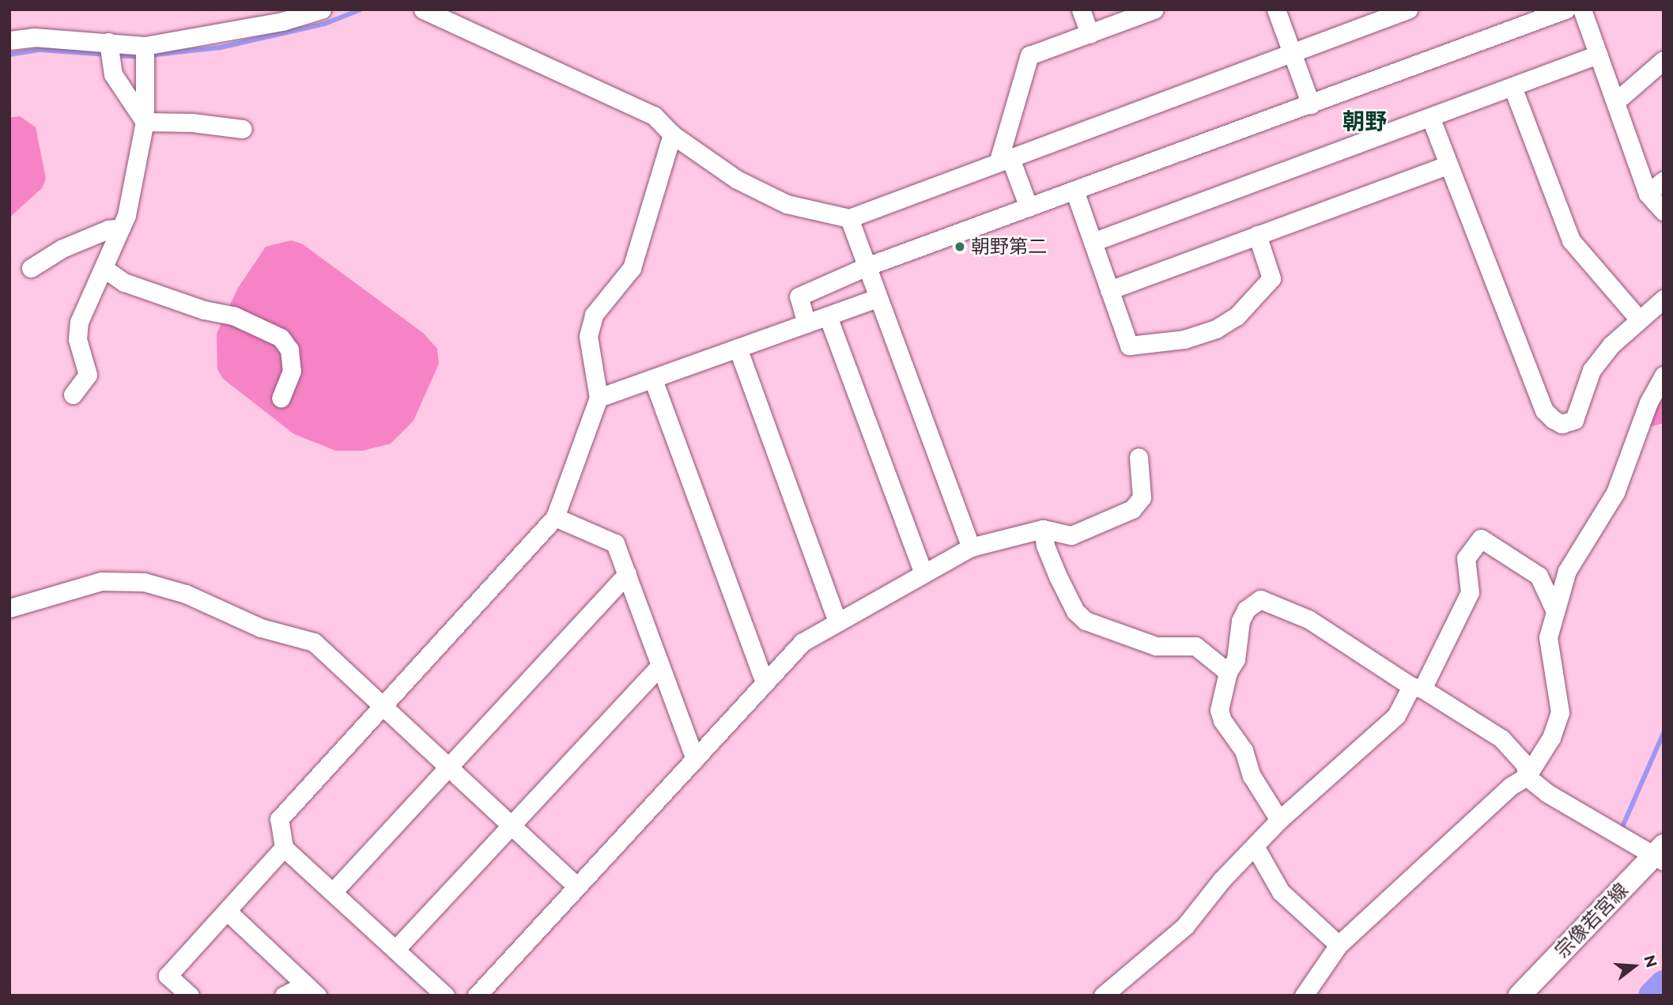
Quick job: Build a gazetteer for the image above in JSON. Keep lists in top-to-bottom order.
{
  "streets": {
    "main road": ["宗像若宮線"]
  },
  "districts": ["朝野"],
  "places": ["朝野第二"],
  "north": "right"
}
